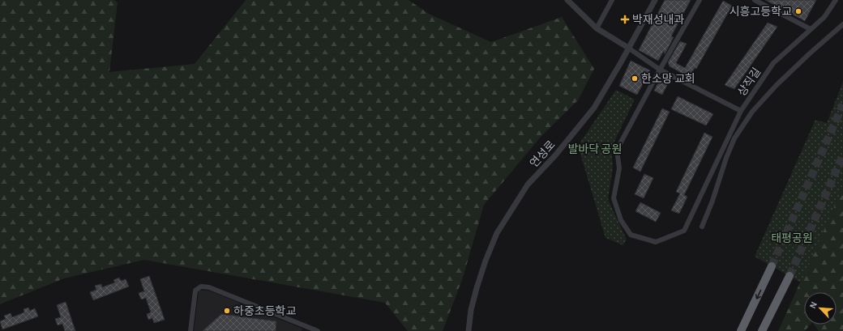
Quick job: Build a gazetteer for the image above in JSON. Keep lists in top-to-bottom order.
{
  "streets": {
    "street": ["상직길", "연성로"]
  },
  "crossings": [
    ["상직길", "연성로"]
  ],
  "parks": ["발바닥 공원", "태평공원"],
  "places": {
    "other": ["시흥고등학교", "한소망 교회", "하중초등학교"],
    "health": ["박재성내과"]
  },
  "north": "top left"
}
